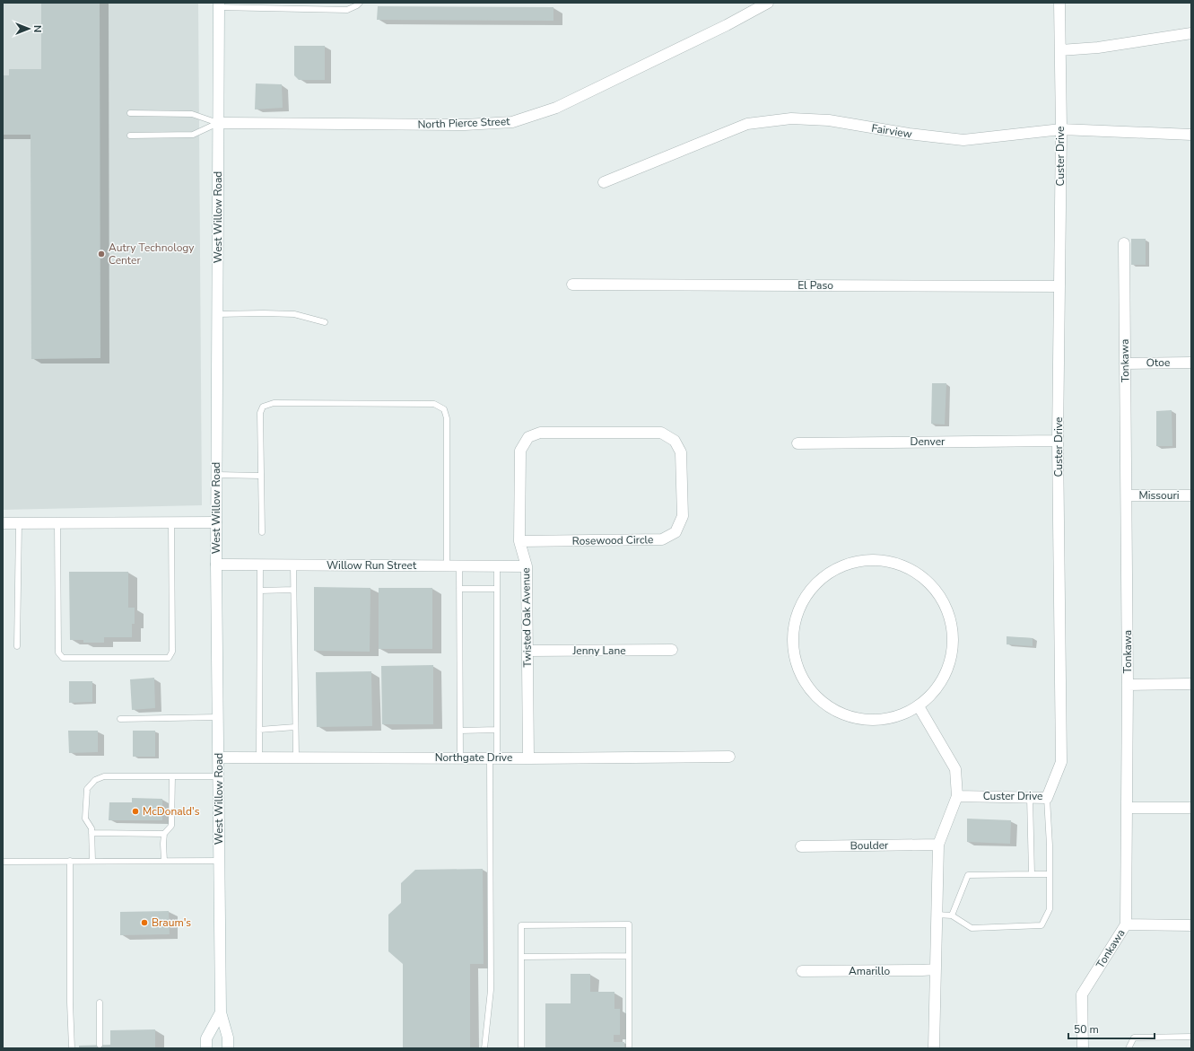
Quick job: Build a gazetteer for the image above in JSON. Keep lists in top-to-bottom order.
{
  "streets": {
    "street": [
      "North Pierce Street",
      "Fairview",
      "Custer Drive",
      "West Willow Road",
      "El Paso",
      "Tonkawa",
      "Otoe",
      "Denver",
      "Missouri",
      "Rosewood Circle",
      "Willow Run Street",
      "Twisted Oak Avenue",
      "Jenny Lane",
      "Northgate Drive",
      "Boulder",
      "Amarillo"
    ]
  },
  "crossings": [
    ["North Pierce Street", "West Willow Road"],
    ["Fairview", "Custer Drive"],
    ["Custer Drive", "El Paso"],
    ["Custer Drive", "Denver"],
    ["West Willow Road", "Willow Run Street"],
    ["West Willow Road", "Northgate Drive"],
    ["Tonkawa", "Otoe"],
    ["Tonkawa", "Missouri"],
    ["Rosewood Circle", "Twisted Oak Avenue"],
    ["Willow Run Street", "Twisted Oak Avenue"],
    ["Twisted Oak Avenue", "Jenny Lane"],
    ["Twisted Oak Avenue", "Northgate Drive"]
  ],
  "places": ["Autry Technology Center", "McDonald's", "Braum's"],
  "scale_bar": "50 m",
  "north": "right"
}
